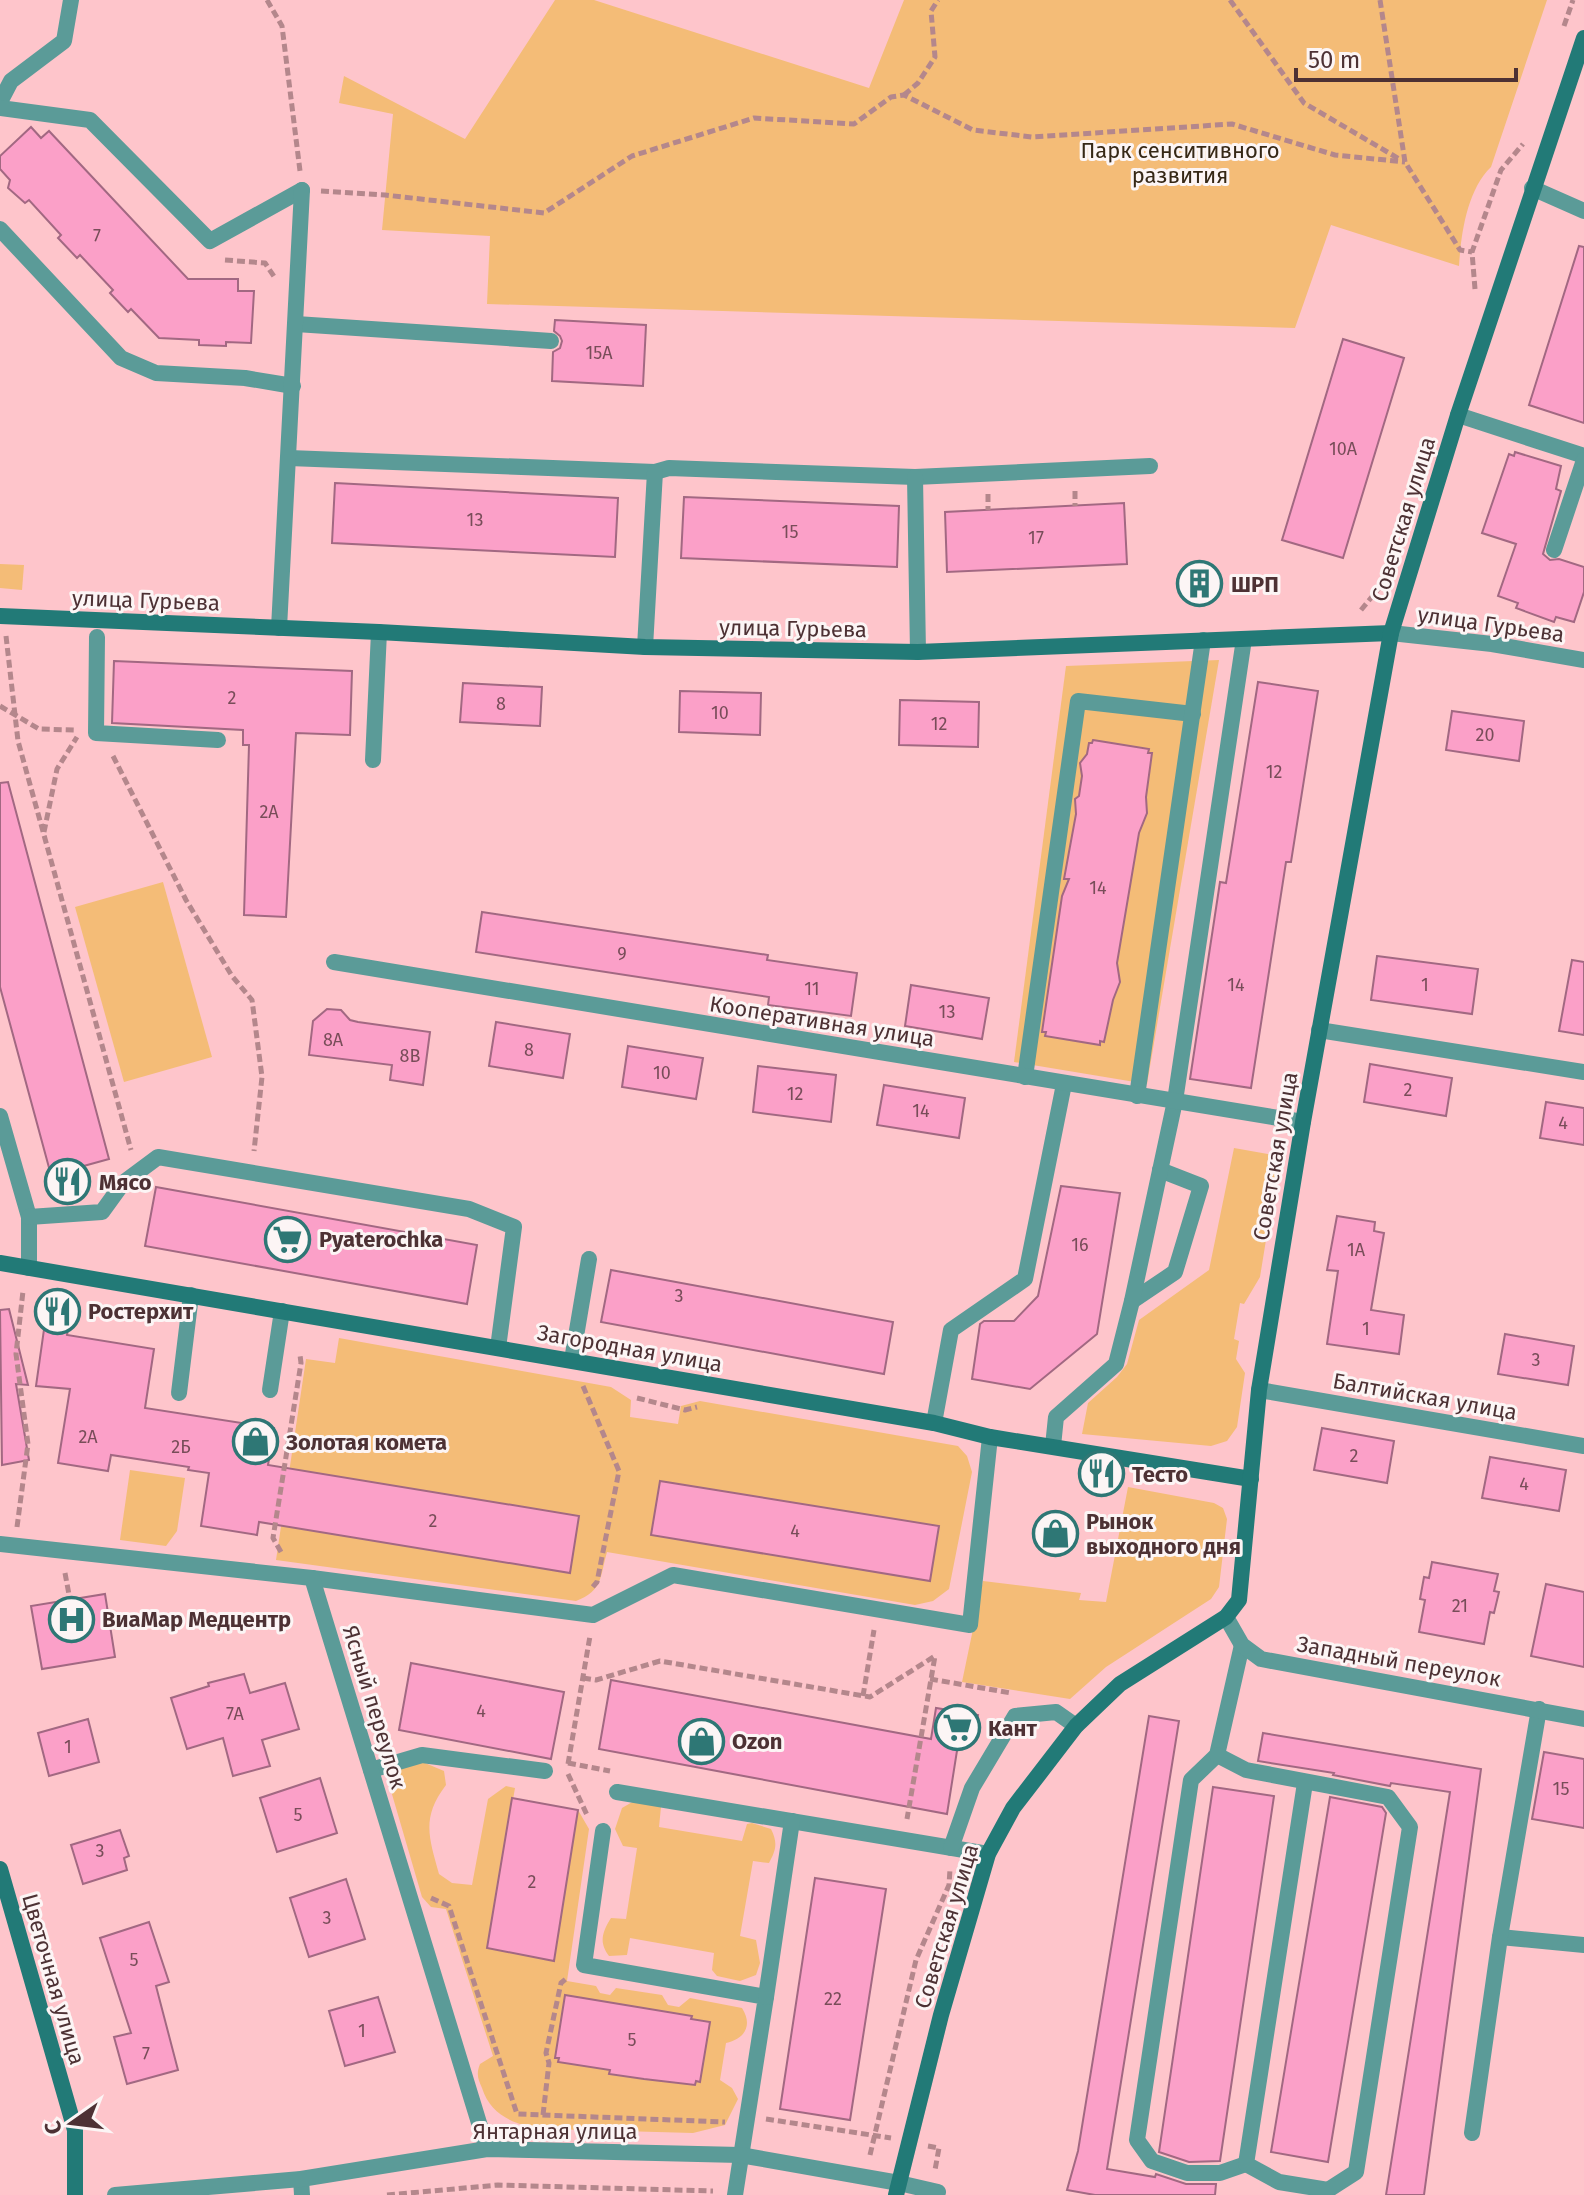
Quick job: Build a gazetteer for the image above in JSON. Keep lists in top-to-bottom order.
{
  "streets": {
    "street": [
      "Советская улица",
      "улица Гурьева",
      "Кооперативная улица",
      "Загородная улица",
      "Балтийская улица",
      "Западный переулок",
      "Ясный переулок",
      "Цветочная улица",
      "Янтарная улица"
    ]
  },
  "crossings": [
    ["Советская улица", "улица Гурьева"],
    ["Советская улица", "Кооперативная улица"],
    ["Советская улица", "Загородная улица"],
    ["Советская улица", "Балтийская улица"],
    ["Советская улица", "Янтарная улица"],
    ["Ясный переулок", "Янтарная улица"]
  ],
  "parks": ["Парк сенситивного развития"],
  "places": {
    "building": ["ШРП"],
    "restaurant": ["Мясо", "Ростерхит", "Тесто"],
    "supermarket": ["Pyaterochka", "Кант"],
    "shop": ["Золотая комета", "Рынок выходного дня", "Ozon"],
    "hospital": ["ВиаМар Медцентр"]
  },
  "house_numbers": [
    "7",
    "15А",
    "10А",
    "13",
    "15",
    "17",
    "2",
    "8",
    "10",
    "12",
    "20",
    "12",
    "2А",
    "14",
    "9",
    "14",
    "1",
    "11",
    "13",
    "8А",
    "8",
    "8В",
    "10",
    "2",
    "12",
    "14",
    "4",
    "16",
    "1А",
    "3",
    "1",
    "3",
    "2А",
    "2Б",
    "2",
    "4",
    "2",
    "4",
    "21",
    "4",
    "7А",
    "1",
    "15",
    "5",
    "3",
    "2",
    "3",
    "5",
    "22",
    "1",
    "5",
    "7"
  ],
  "scale_bar": "50 m",
  "north": "left"
}
